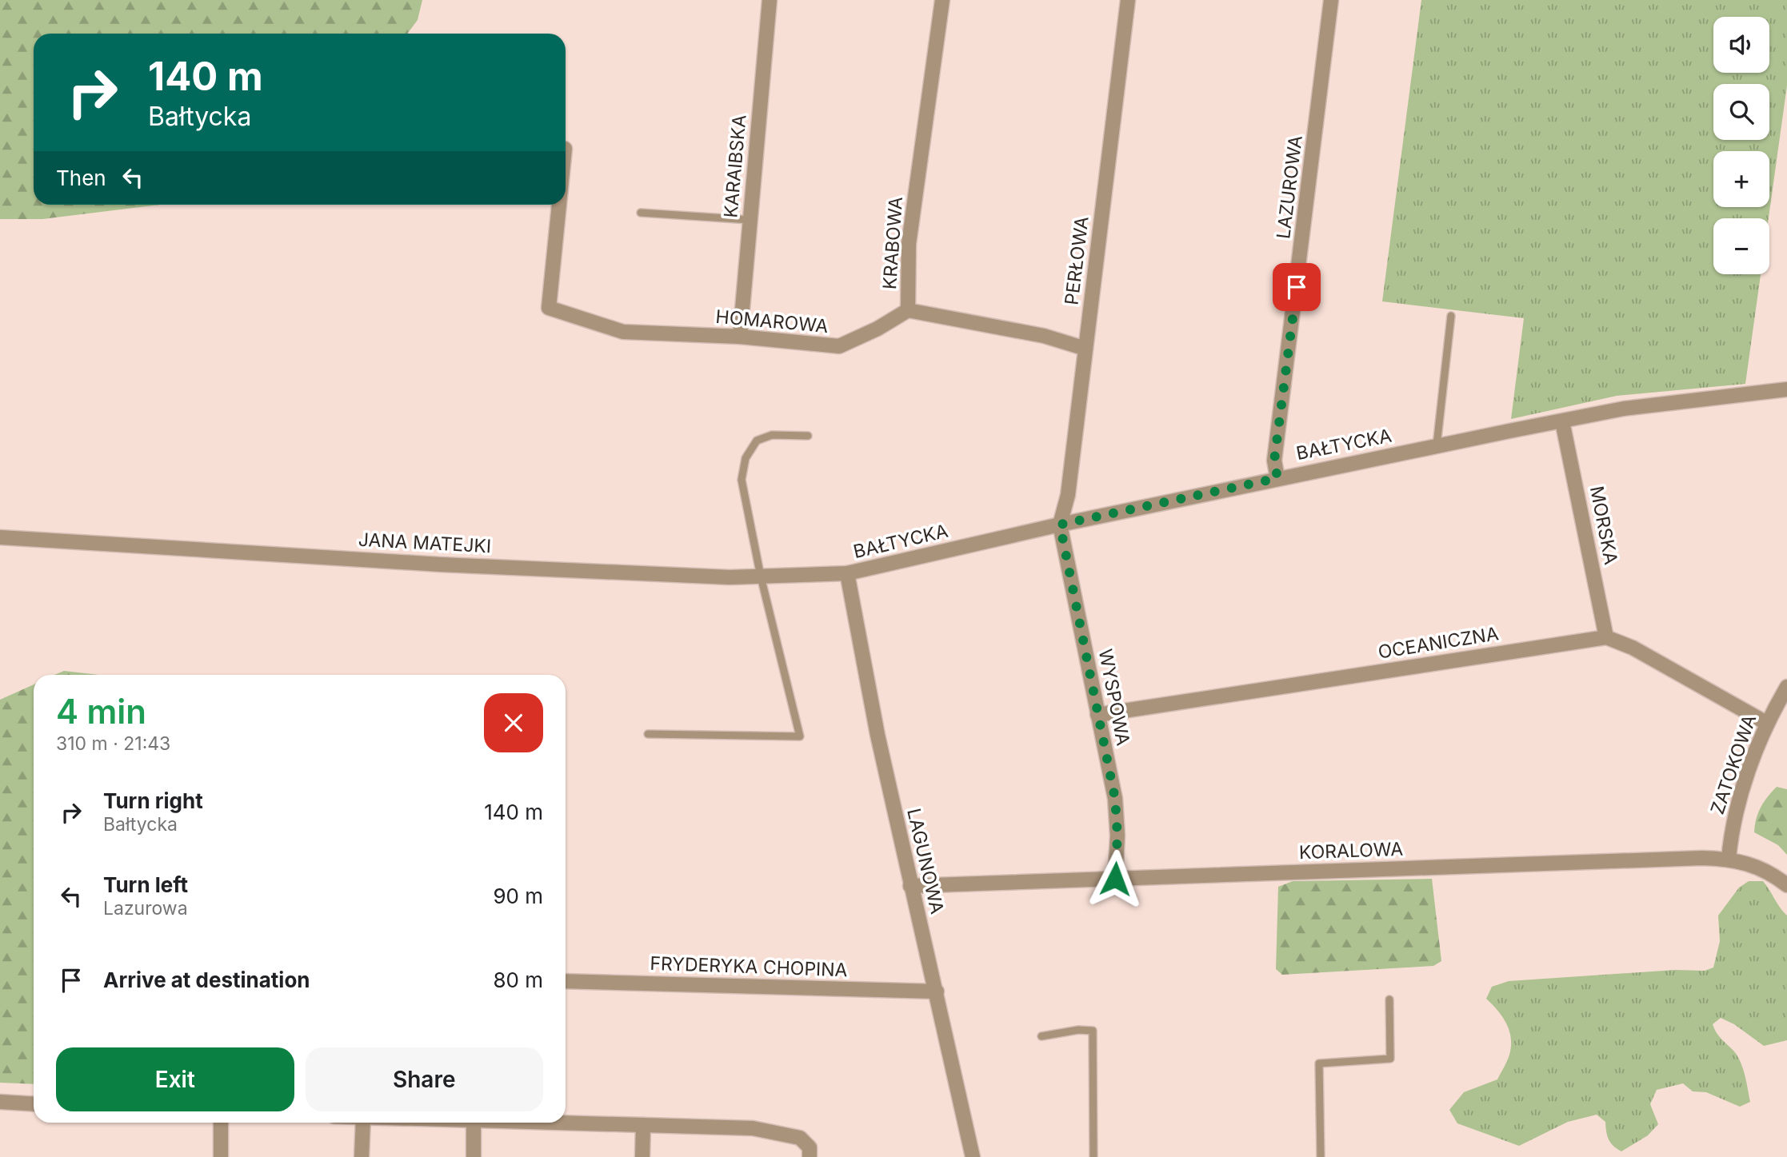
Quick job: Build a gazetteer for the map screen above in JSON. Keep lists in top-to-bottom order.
{
  "streets": {
    "street": [
      "KARAIBSKA",
      "LAZUROWA",
      "KRABOWA",
      "PERŁOWA",
      "HOMAROWA",
      "BAŁTYCKA",
      "MORSKA",
      "JANA MATEJKI",
      "OCEANICZNA",
      "WYSPOWA",
      "ZATOKOWA",
      "KORALOWA",
      "LAGUNOWA",
      "FRYDERYKA CHOPINA"
    ]
  },
  "crossings": [
    ["KARAIBSKA", "HOMAROWA"],
    ["LAZUROWA", "BAŁTYCKA"],
    ["KRABOWA", "PERŁOWA"],
    ["KRABOWA", "HOMAROWA"],
    ["PERŁOWA", "BAŁTYCKA"],
    ["PERŁOWA", "WYSPOWA"],
    ["BAŁTYCKA", "MORSKA"],
    ["BAŁTYCKA", "JANA MATEJKI"],
    ["BAŁTYCKA", "WYSPOWA"],
    ["BAŁTYCKA", "LAGUNOWA"],
    ["MORSKA", "OCEANICZNA"],
    ["JANA MATEJKI", "LAGUNOWA"],
    ["OCEANICZNA", "WYSPOWA"],
    ["WYSPOWA", "KORALOWA"],
    ["ZATOKOWA", "KORALOWA"],
    ["KORALOWA", "LAGUNOWA"],
    ["LAGUNOWA", "FRYDERYKA CHOPINA"]
  ],
  "page": {
    "map_buttons": ["+", "−"],
    "turn": ["140 m", "Bałtycka"],
    "then": "Then",
    "heading": ["4 min", "310 m · 21:43"],
    "list": [
      {
        "name": "Turn right",
        "note": "Bałtycka",
        "value": "140 m"
      },
      {
        "name": "Turn left",
        "note": "Lazurowa",
        "value": "90 m"
      },
      {
        "name": "Arrive at destination",
        "value": "80 m"
      }
    ],
    "buttons": ["Exit", "Share"]
  }
}
